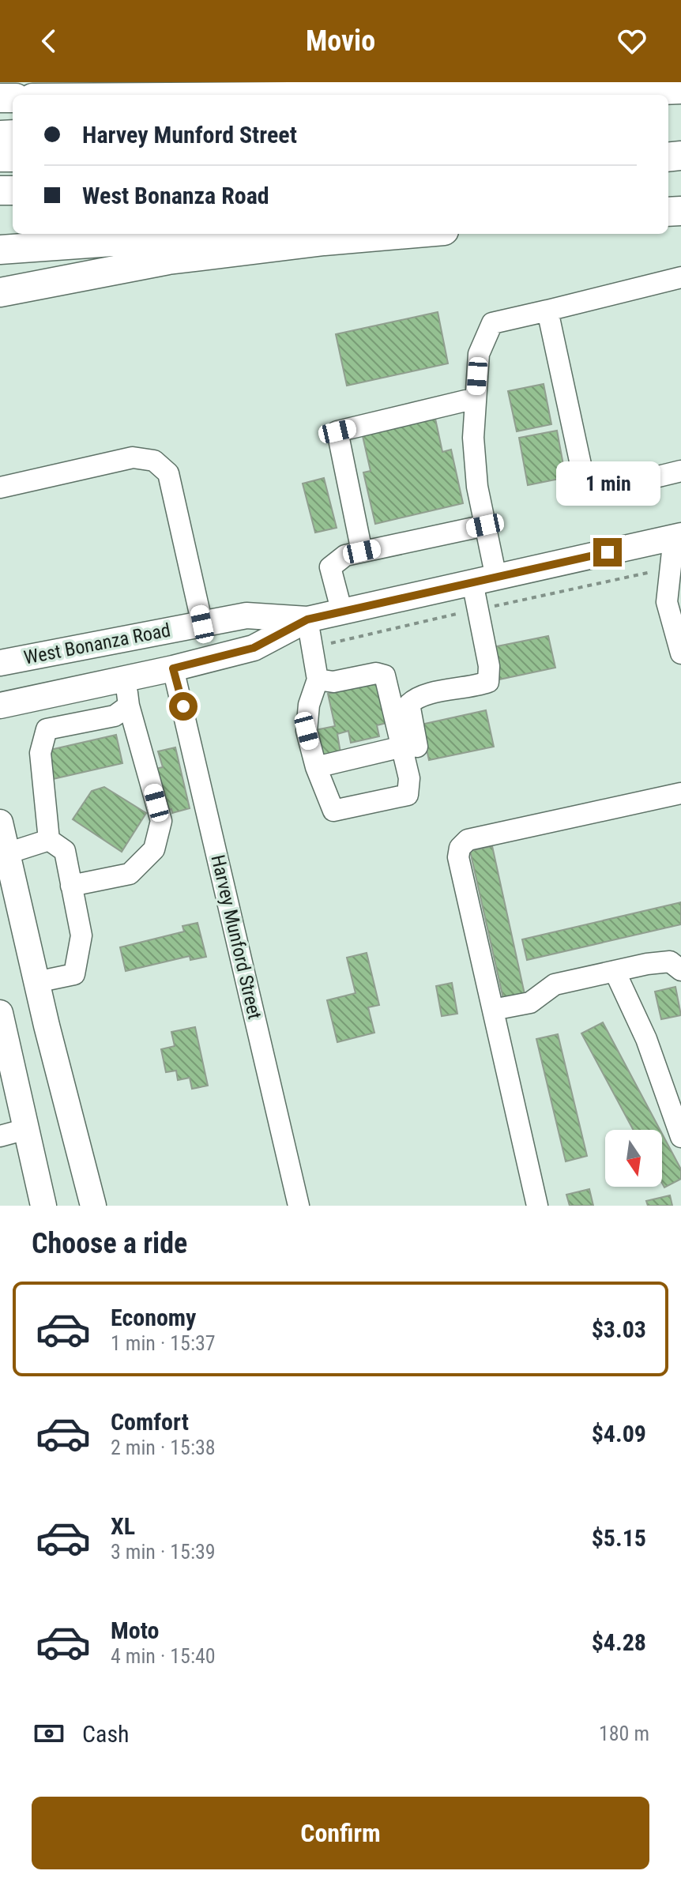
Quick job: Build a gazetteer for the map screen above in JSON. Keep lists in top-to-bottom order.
{
  "streets": {
    "main road": ["West Bonanza Road"],
    "street": ["Harvey Munford Street"]
  },
  "crossings": [
    ["West Bonanza Road", "Harvey Munford Street"]
  ],
  "north": "bottom",
  "page": {
    "header": "Movio",
    "banner": ["Harvey Munford Street", "West Bonanza Road"],
    "bubble": "1 min",
    "heading": "Choose a ride",
    "list": [
      {
        "name": "Economy",
        "note": "1 min · 15:37",
        "value": "$3.03"
      },
      {
        "name": "Comfort",
        "note": "2 min · 15:38",
        "value": "$4.09"
      },
      {
        "name": "XL",
        "note": "3 min · 15:39",
        "value": "$5.15"
      },
      {
        "name": "Moto",
        "note": "4 min · 15:40",
        "value": "$4.28"
      }
    ],
    "pay": ["Cash", "180 m"],
    "buttons": "Confirm"
  }
}
